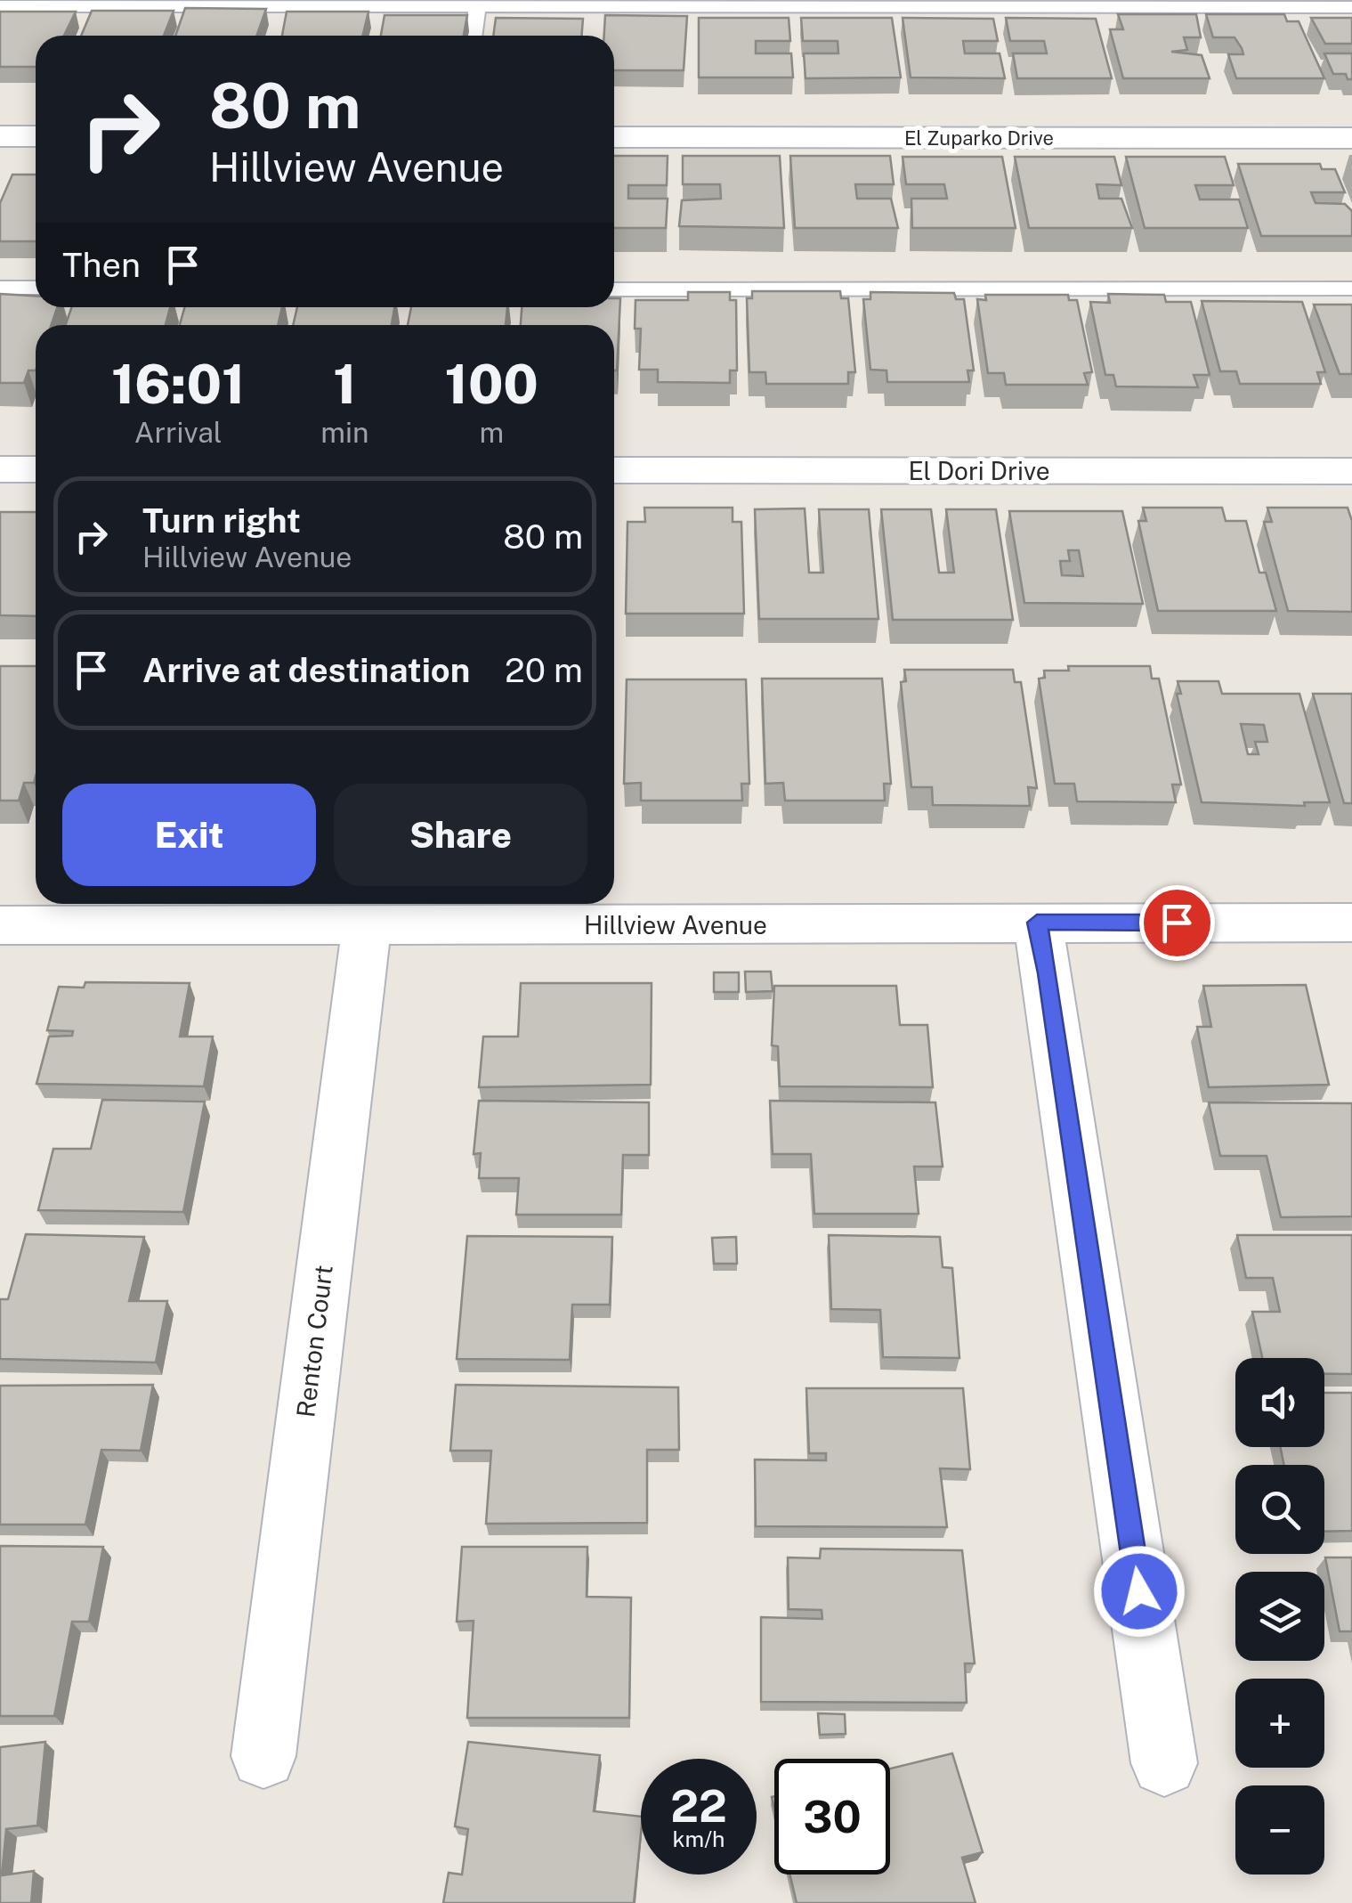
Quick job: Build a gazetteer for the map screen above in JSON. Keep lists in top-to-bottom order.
{
  "streets": {
    "street": [
      "El Zuparko Drive",
      "El Dori Drive",
      "Hillview Avenue",
      "Renton Court"
    ]
  },
  "crossings": [
    ["Hillview Avenue", "Renton Court"]
  ],
  "page": {
    "turn": ["80 m", "Hillview Avenue"],
    "then": "Then",
    "eta": [
      "16:01",
      "Arrival",
      "1",
      "min",
      "100",
      "m"
    ],
    "list": [
      {
        "name": "Turn right",
        "note": "Hillview Avenue",
        "value": "80 m"
      },
      {
        "name": "Arrive at destination",
        "value": "20 m"
      }
    ],
    "buttons": ["Exit", "Share"],
    "map_buttons": ["+", "−"],
    "speed": "22 km/h",
    "limit": "30"
  }
}
